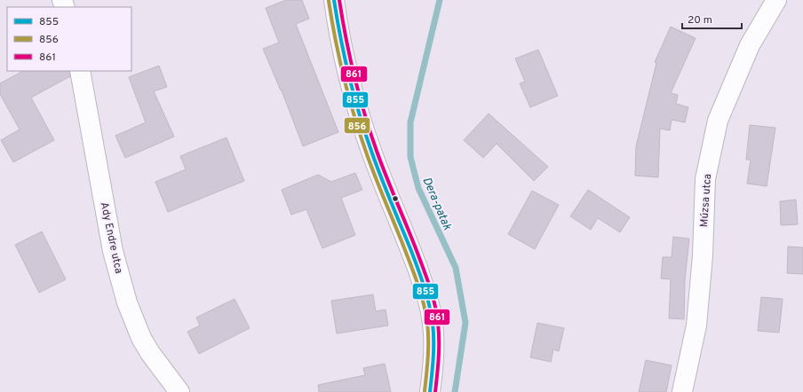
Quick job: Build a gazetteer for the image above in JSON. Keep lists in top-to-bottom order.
{
  "streets": {
    "street": ["Múzsa utca", "Ady Endre utca"]
  },
  "water": ["Dera-patak"],
  "lines": ["transit line 855", "transit line 861", "transit line 856"],
  "legend": ["855", "856", "861"],
  "scale_bar": "20 m"
}
